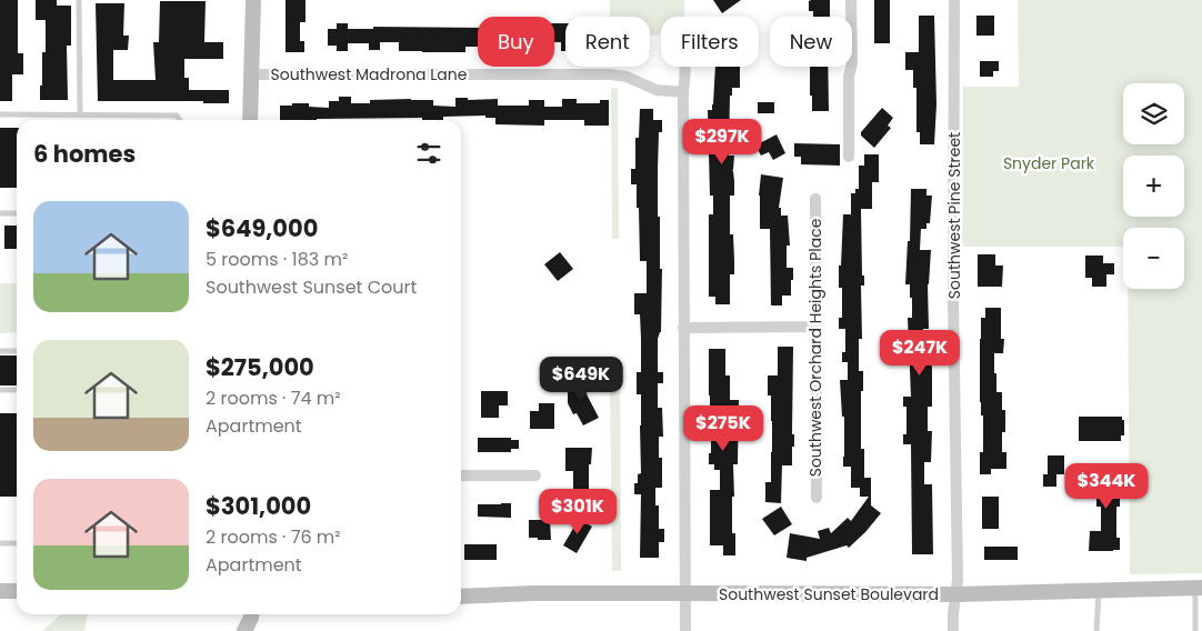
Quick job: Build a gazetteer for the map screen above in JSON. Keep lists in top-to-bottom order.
{
  "streets": {
    "main road": ["Southwest Sunset Boulevard"],
    "street": ["Southwest Madrona Lane", "Southwest Pine Street", "Southwest Orchard Heights Place"]
  },
  "crossings": [
    ["Southwest Pine Street", "Southwest Sunset Boulevard"]
  ],
  "parks": ["Snyder Park"],
  "page": {
    "chip": [
      "Buy",
      "Rent",
      "Filters",
      "New"
    ],
    "map_buttons": ["+", "−"],
    "price": [
      "$297K",
      "$247K",
      "$649K",
      "$275K",
      "$344K",
      "$301K"
    ],
    "heading": "6 homes",
    "list": [
      {
        "name": "$649,000",
        "note": "5 rooms · 183 m² · Southwest Sunset Court"
      },
      {
        "name": "$275,000",
        "note": "2 rooms · 74 m² · Apartment"
      },
      {
        "name": "$301,000",
        "note": "2 rooms · 76 m² · Apartment"
      }
    ]
  }
}
